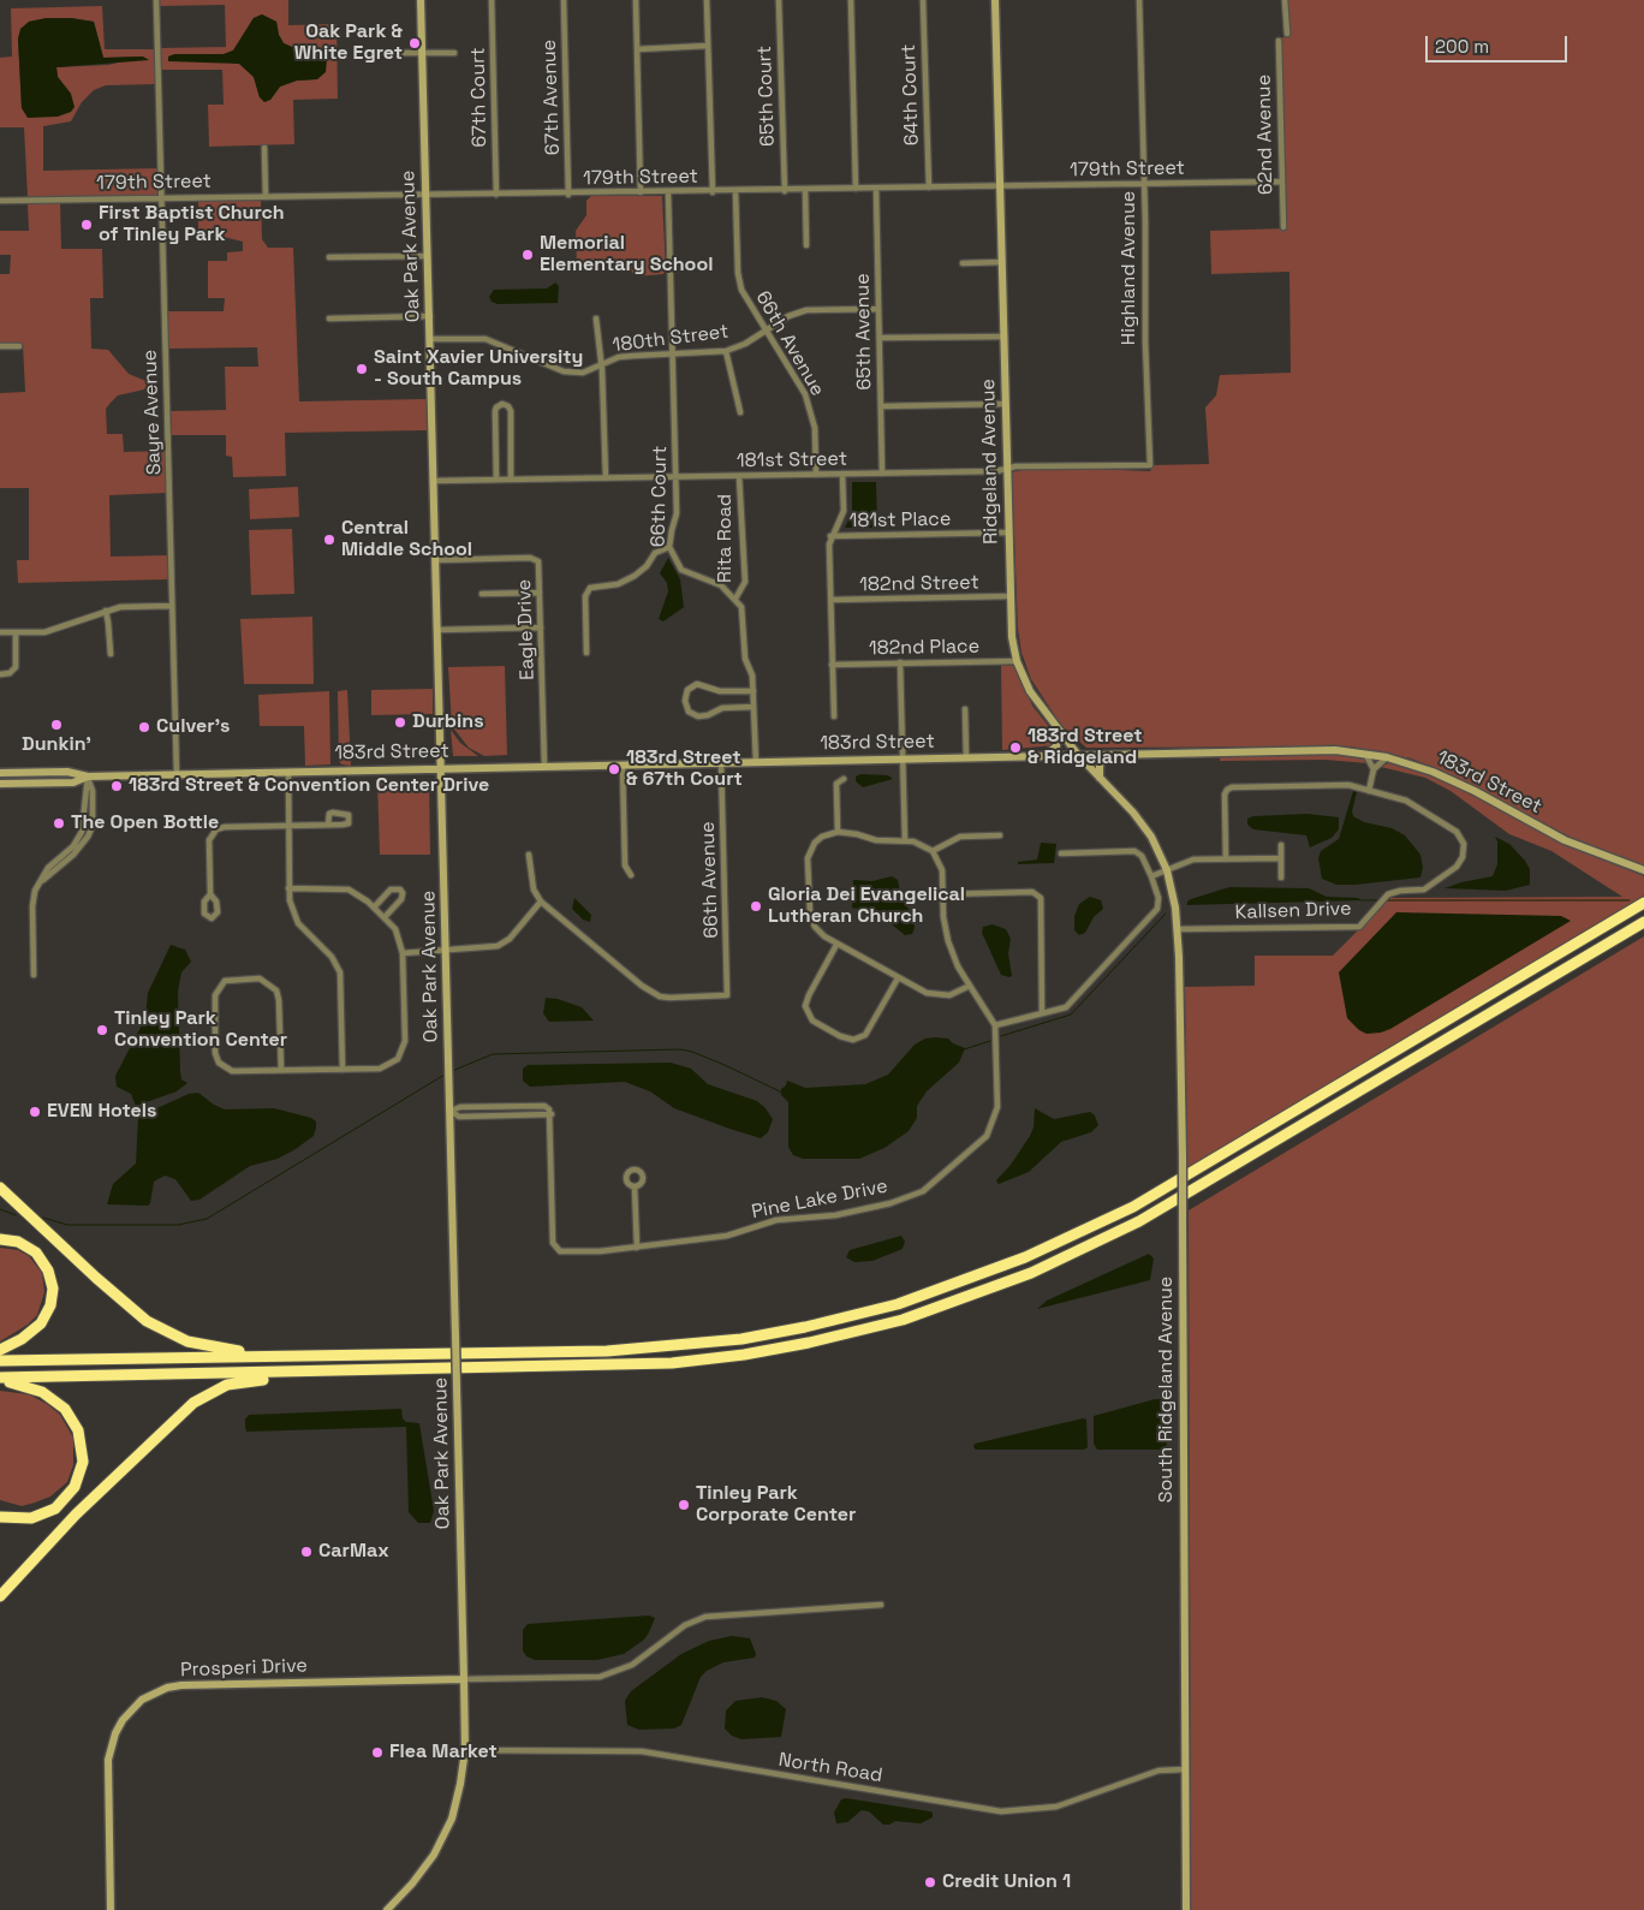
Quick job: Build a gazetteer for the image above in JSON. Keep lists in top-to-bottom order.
{
  "streets": {
    "street": [
      "64th Court",
      "65th Court",
      "67th Court",
      "67th Avenue",
      "62nd Avenue",
      "179th Street",
      "Oak Park Avenue",
      "Highland Avenue",
      "65th Avenue",
      "180th Street",
      "66th Avenue",
      "Sayre Avenue",
      "181st Street",
      "Ridgeland Avenue",
      "66th Court",
      "181st Place",
      "Rita Road",
      "182nd Street",
      "Eagle Drive",
      "182nd Place",
      "183rd Street",
      "Kallsen Drive",
      "Pine Lake Drive",
      "South Ridgeland Avenue",
      "Prosperi Drive",
      "North Road"
    ]
  },
  "crossings": [
    ["64th Court", "179th Street"],
    ["65th Court", "179th Street"],
    ["67th Court", "179th Street"],
    ["67th Avenue", "179th Street"],
    ["62nd Avenue", "179th Street"],
    ["179th Street", "Oak Park Avenue"],
    ["179th Street", "Highland Avenue"],
    ["179th Street", "65th Avenue"],
    ["179th Street", "66th Avenue"],
    ["179th Street", "Sayre Avenue"],
    ["179th Street", "Ridgeland Avenue"],
    ["179th Street", "66th Court"],
    ["Oak Park Avenue", "180th Street"],
    ["Oak Park Avenue", "181st Street"],
    ["Oak Park Avenue", "Eagle Drive"],
    ["Oak Park Avenue", "183rd Street"],
    ["Oak Park Avenue", "Pine Lake Drive"],
    ["Oak Park Avenue", "Prosperi Drive"],
    ["Oak Park Avenue", "North Road"],
    ["Highland Avenue", "181st Street"],
    ["65th Avenue", "180th Street"],
    ["65th Avenue", "181st Street"],
    ["180th Street", "66th Avenue"],
    ["180th Street", "66th Court"],
    ["66th Avenue", "181st Street"],
    ["66th Avenue", "183rd Street"],
    ["Sayre Avenue", "183rd Street"],
    ["181st Street", "Ridgeland Avenue"],
    ["181st Street", "66th Court"],
    ["181st Street", "Rita Road"],
    ["Ridgeland Avenue", "181st Place"],
    ["Ridgeland Avenue", "182nd Street"],
    ["Ridgeland Avenue", "182nd Place"],
    ["Ridgeland Avenue", "183rd Street"],
    ["Ridgeland Avenue", "South Ridgeland Avenue"],
    ["66th Court", "Rita Road"],
    ["Eagle Drive", "183rd Street"],
    ["Kallsen Drive", "South Ridgeland Avenue"],
    ["South Ridgeland Avenue", "North Road"]
  ],
  "places": [
    "Oak Park & White Egret",
    "First Baptist Church of Tinley Park",
    "Memorial Elementary School",
    "Saint Xavier University - South Campus",
    "Central Middle School",
    "Durbins",
    "Dunkin'",
    "Culver's",
    "183rd Street & Ridgeland",
    "183rd Street & 67th Court",
    "183rd Street & Convention Center Drive",
    "The Open Bottle",
    "Gloria Dei Evangelical Lutheran Church",
    "Tinley Park Convention Center",
    "EVEN Hotels",
    "Tinley Park Corporate Center",
    "CarMax",
    "Flea Market",
    "Credit Union 1"
  ],
  "scale_bar": "200 m"
}
